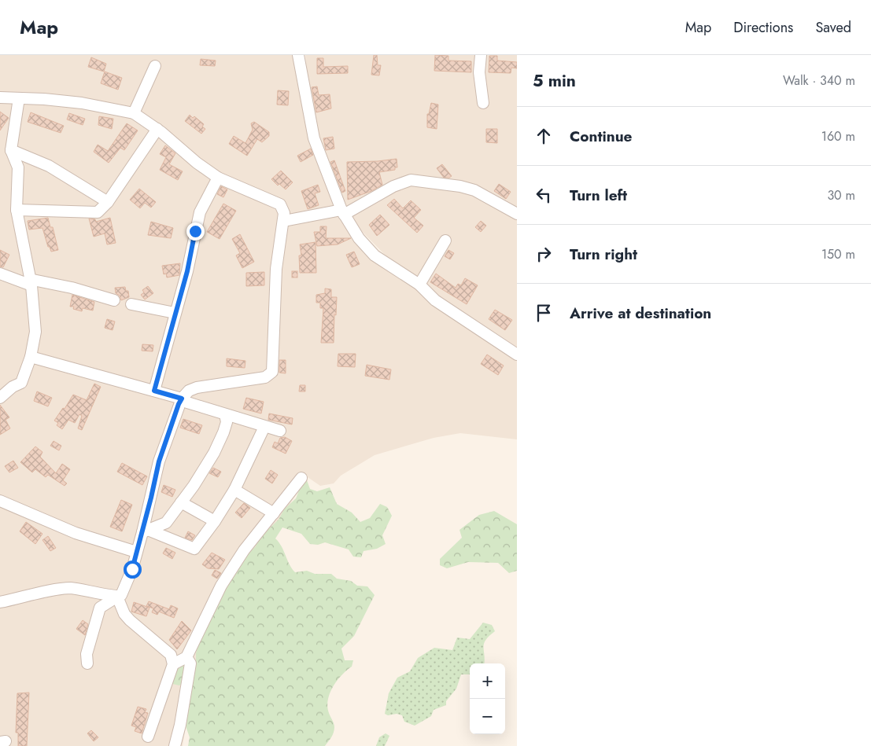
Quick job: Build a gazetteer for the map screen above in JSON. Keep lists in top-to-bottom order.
{
  "page": {
    "header": "Map",
    "nav": ["Map", "Directions", "Saved"],
    "heading": ["5 min", "Walk · 340 m"],
    "list": [
      ["Continue", "160 m"],
      ["Turn left", "30 m"],
      ["Turn right", "150 m"],
      "Arrive at destination"
    ],
    "map_buttons": ["+", "−"]
  }
}
